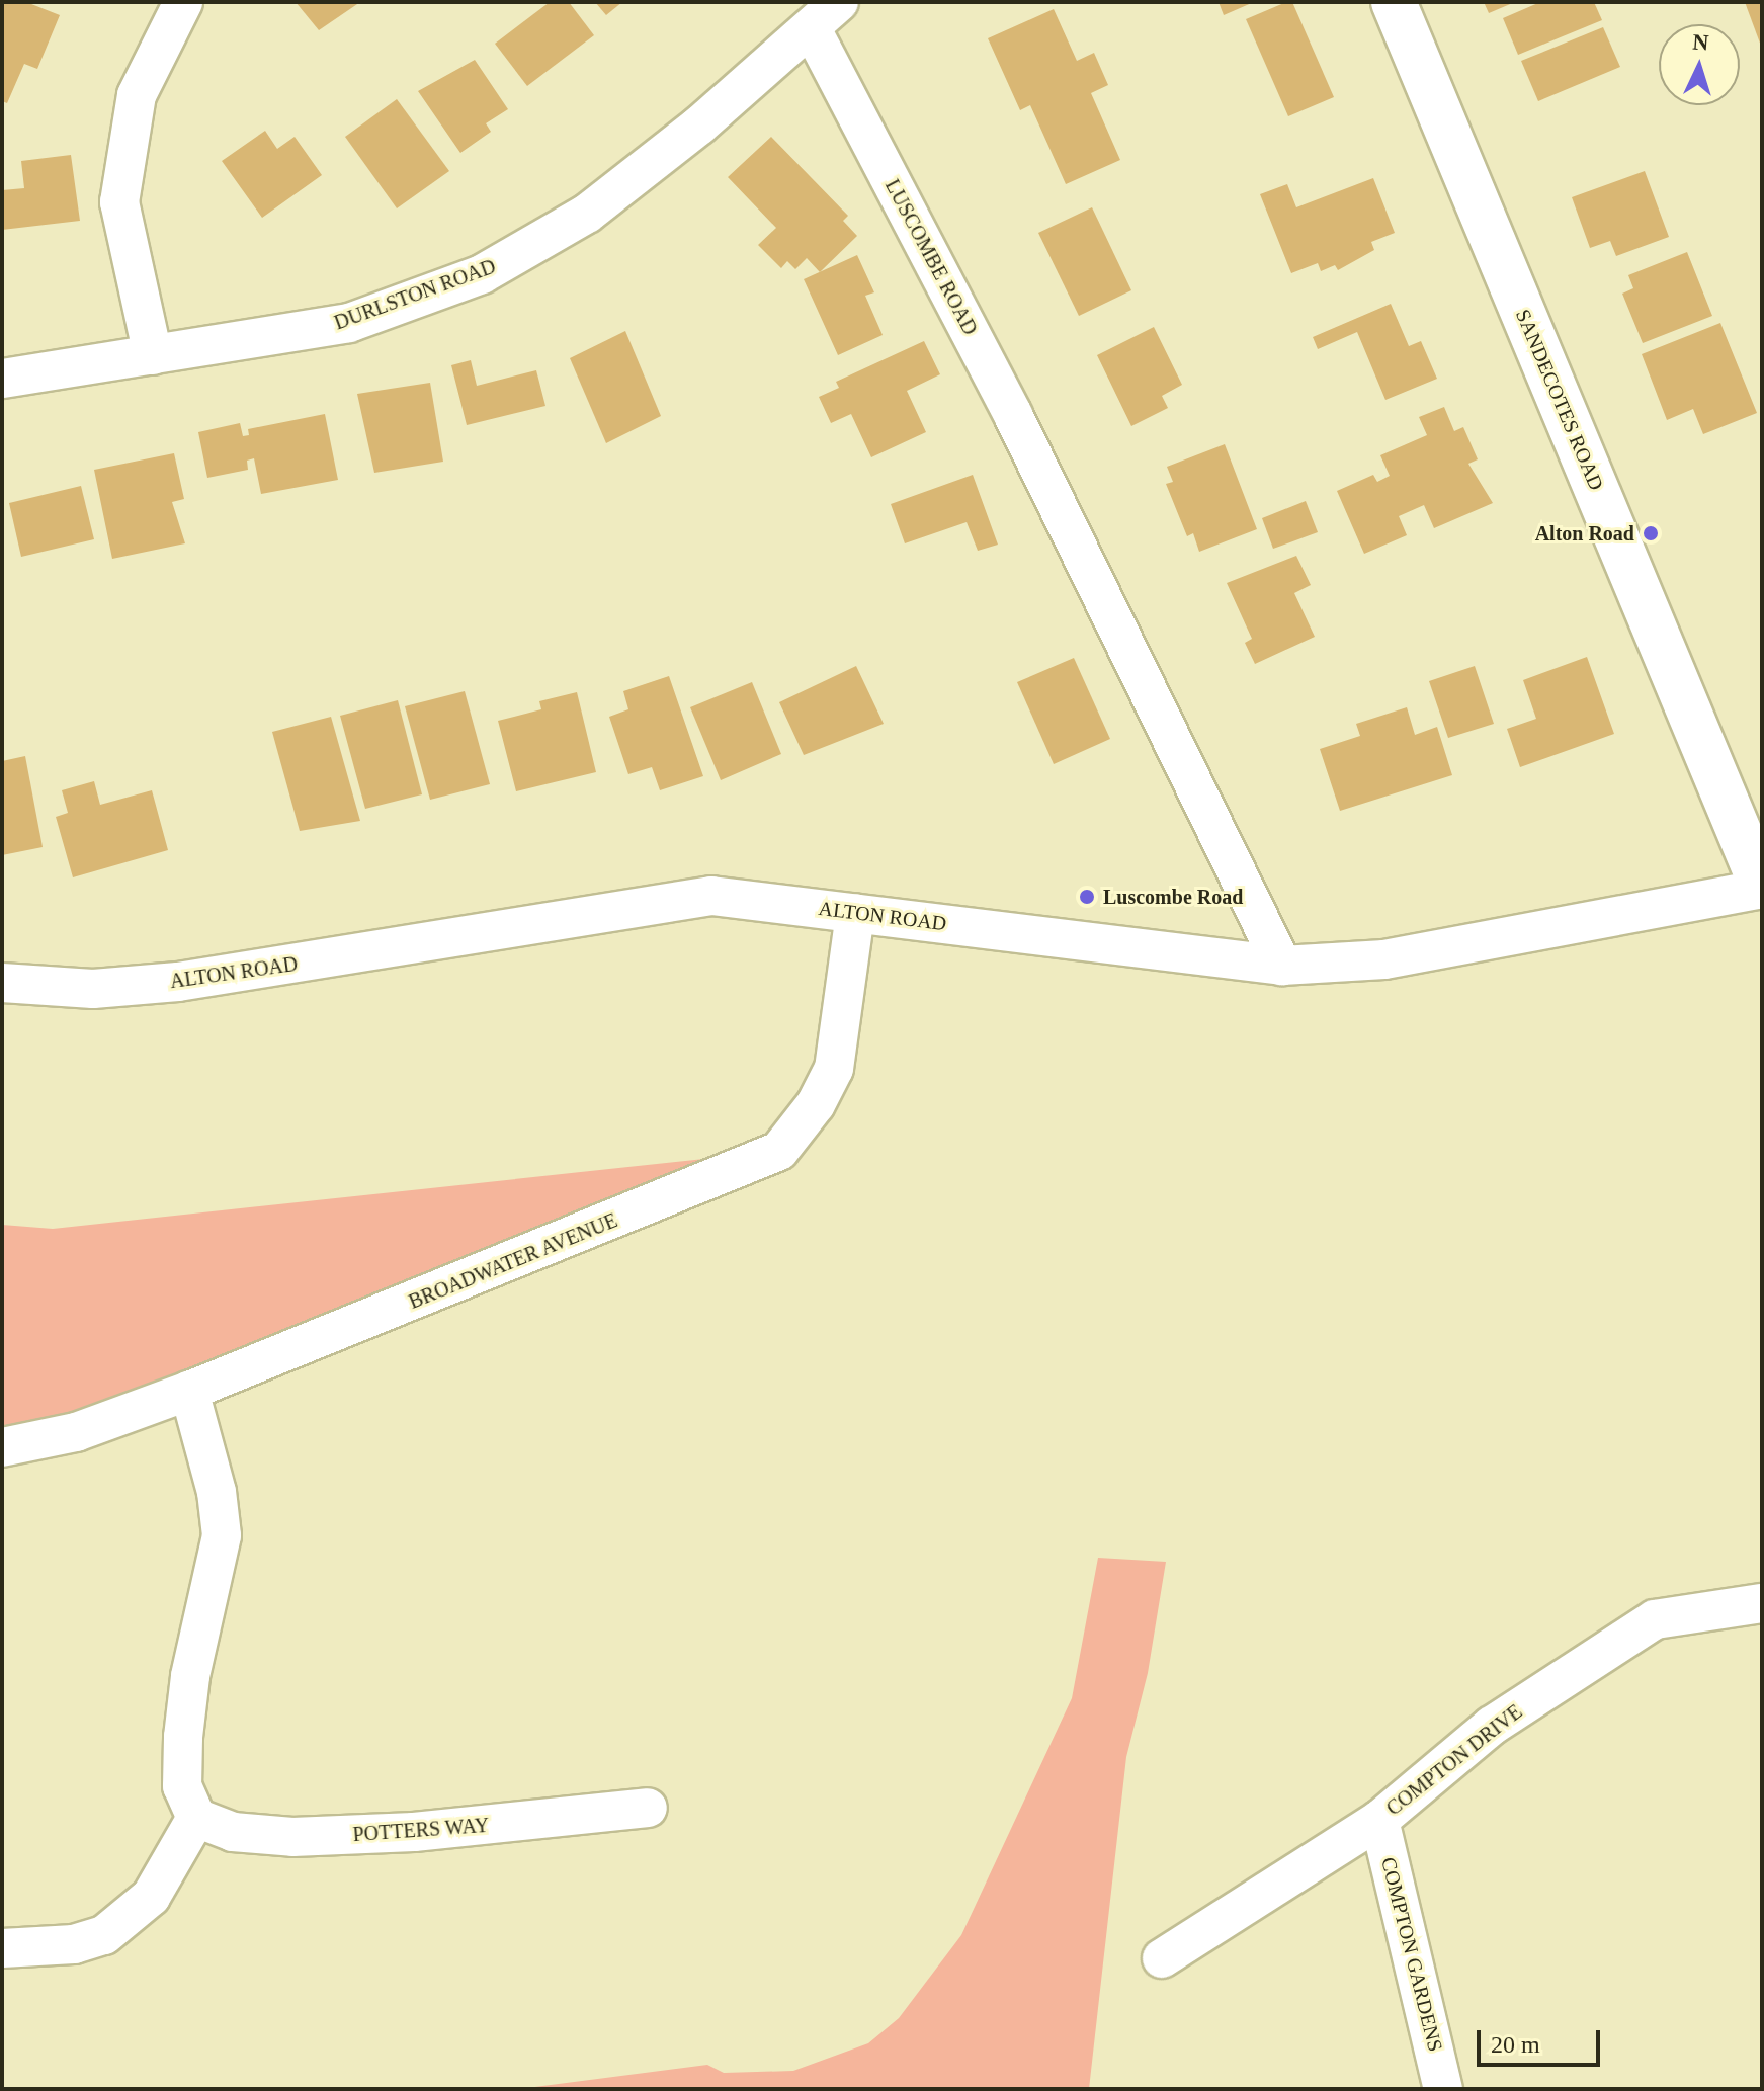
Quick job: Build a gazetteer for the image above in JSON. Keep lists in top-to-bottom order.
{
  "streets": {
    "street": [
      "LUSCOMBE ROAD",
      "DURLSTON ROAD",
      "SANDECOTES ROAD",
      "ALTON ROAD",
      "BROADWATER AVENUE",
      "COMPTON DRIVE",
      "POTTERS WAY",
      "COMPTON GARDENS"
    ]
  },
  "crossings": [
    ["LUSCOMBE ROAD", "DURLSTON ROAD"],
    ["LUSCOMBE ROAD", "ALTON ROAD"],
    ["SANDECOTES ROAD", "ALTON ROAD"],
    ["ALTON ROAD", "BROADWATER AVENUE"],
    ["COMPTON DRIVE", "COMPTON GARDENS"]
  ],
  "places": ["Alton Road", "Luscombe Road"],
  "scale_bar": "20 m",
  "north": "top"
}
